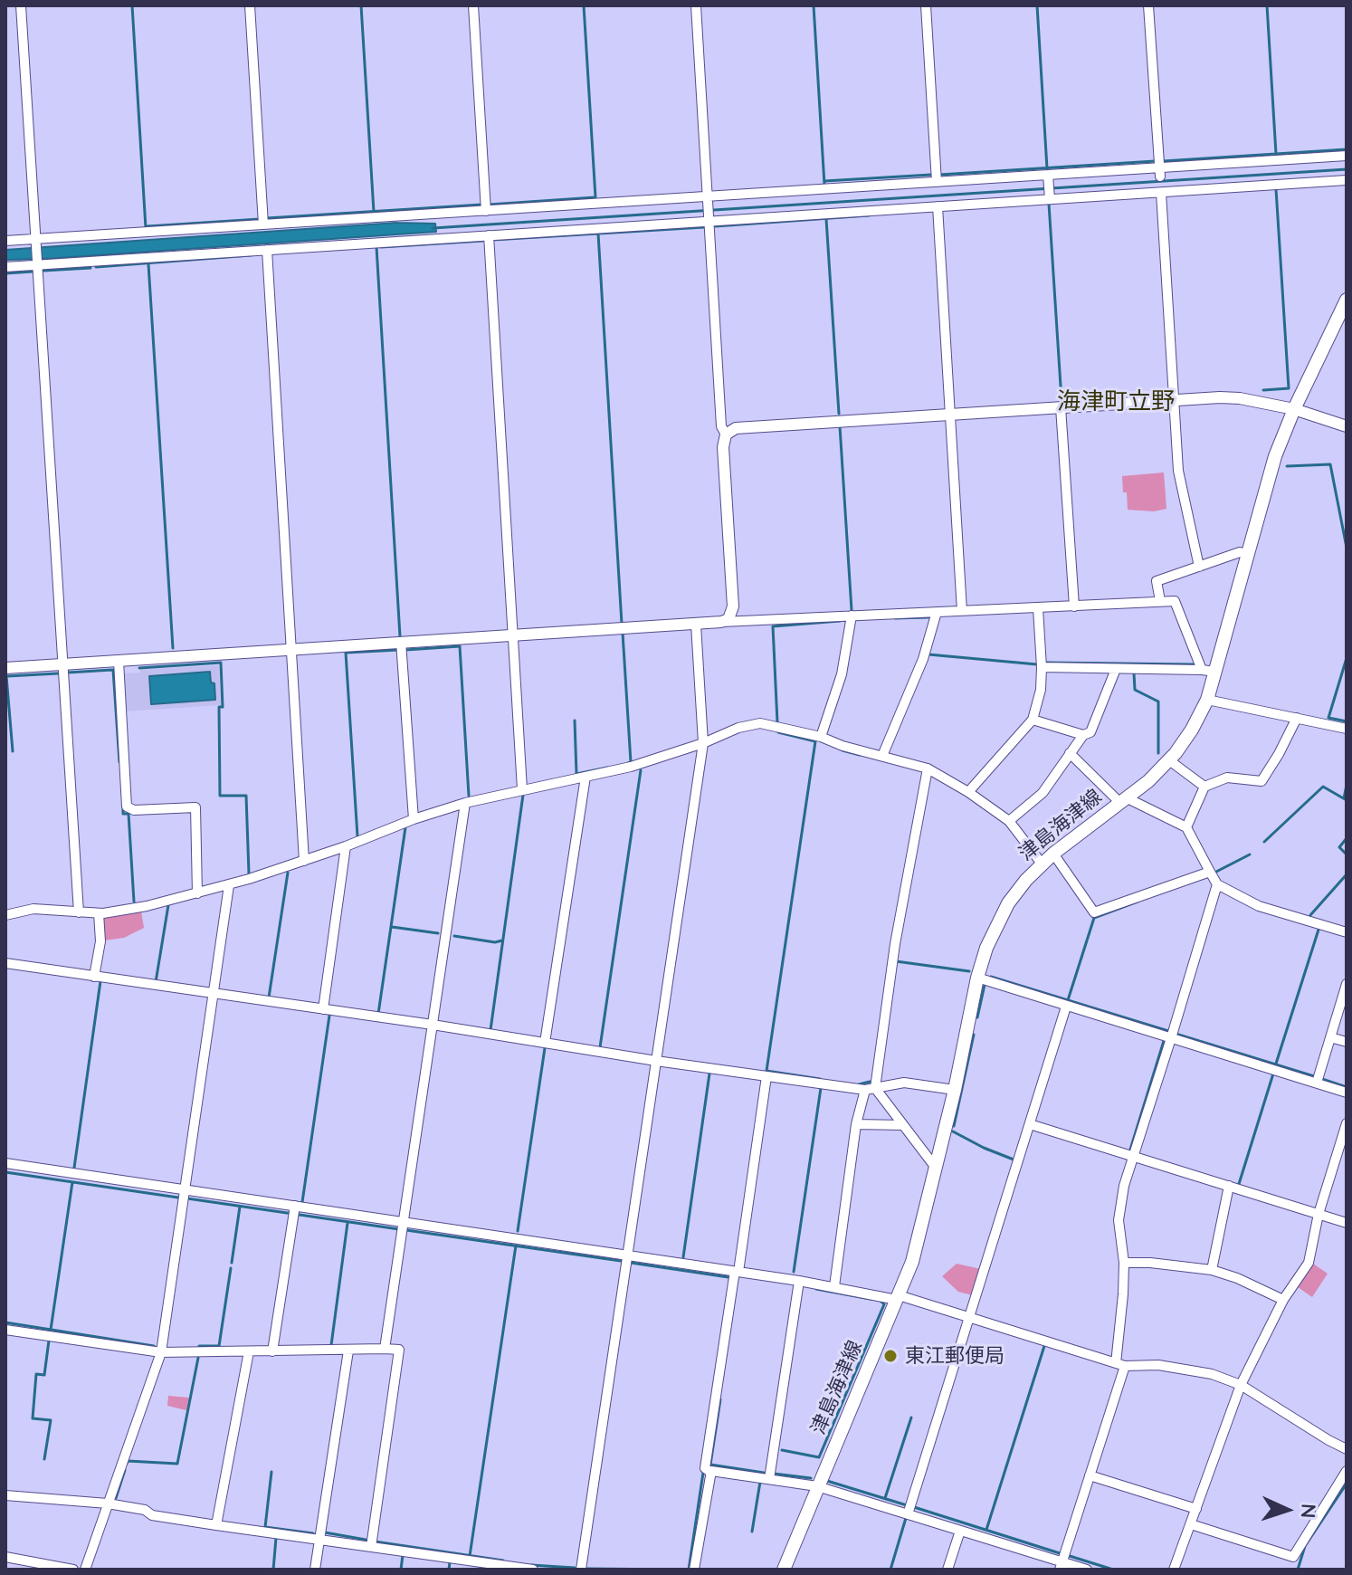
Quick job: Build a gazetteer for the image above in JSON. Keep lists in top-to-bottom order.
{
  "streets": {
    "main road": ["津島海津線"]
  },
  "districts": ["海津町立野"],
  "places": ["東江郵便局"],
  "north": "right"
}
